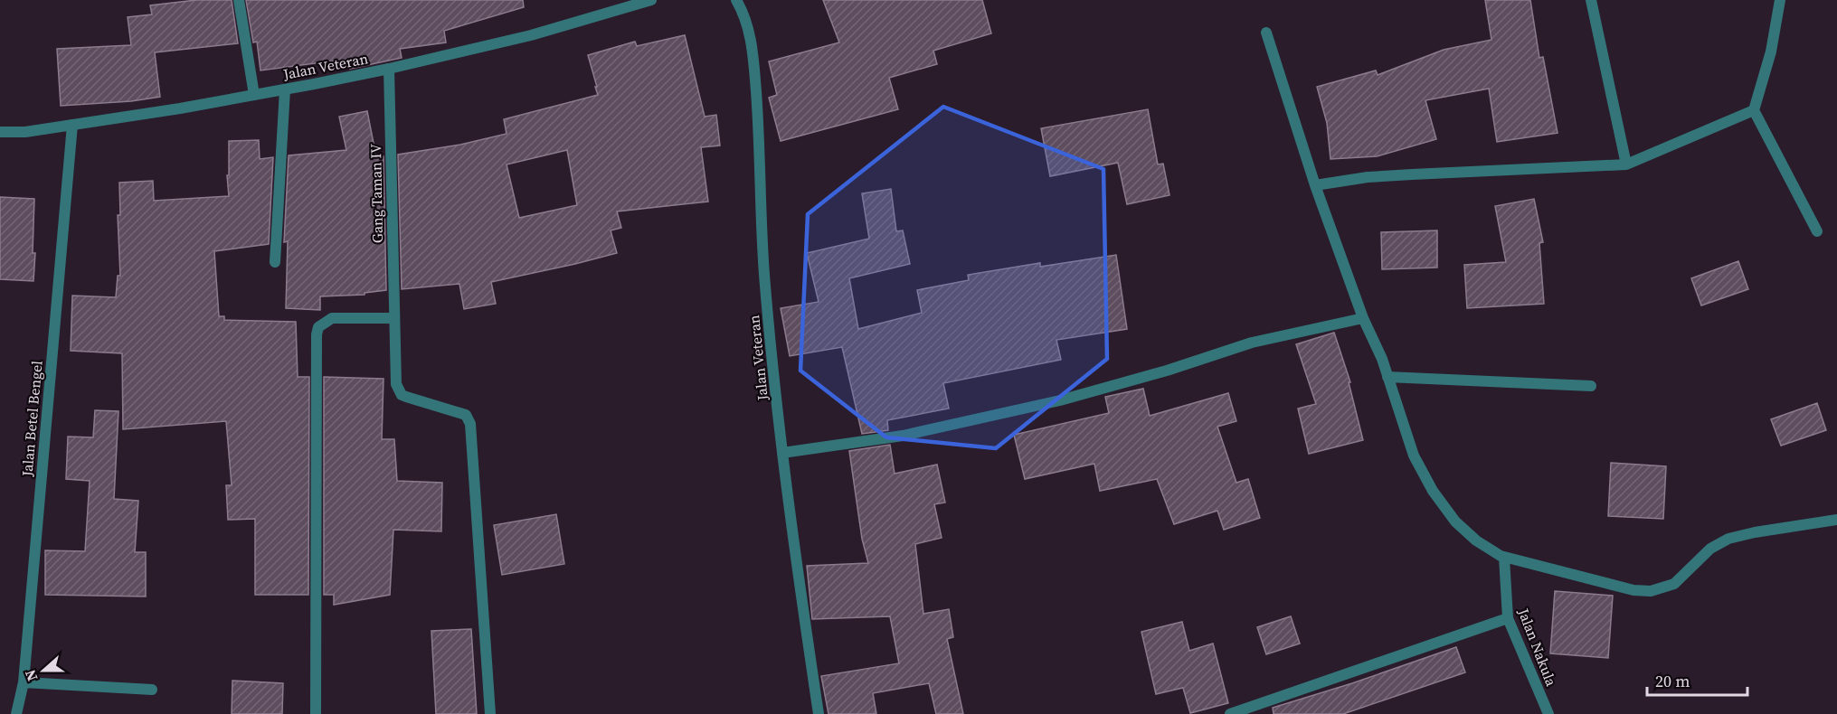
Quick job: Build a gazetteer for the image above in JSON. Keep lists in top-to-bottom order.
{
  "streets": {
    "street": [
      "Jalan Veteran",
      "Gang Taman IV",
      "Jalan Betel Bengel",
      "Jalan Nakula"
    ]
  },
  "crossings": [
    ["Jalan Veteran", "Gang Taman IV"],
    ["Jalan Veteran", "Jalan Betel Bengel"]
  ],
  "scale_bar": "20 m",
  "north": "left"
}
